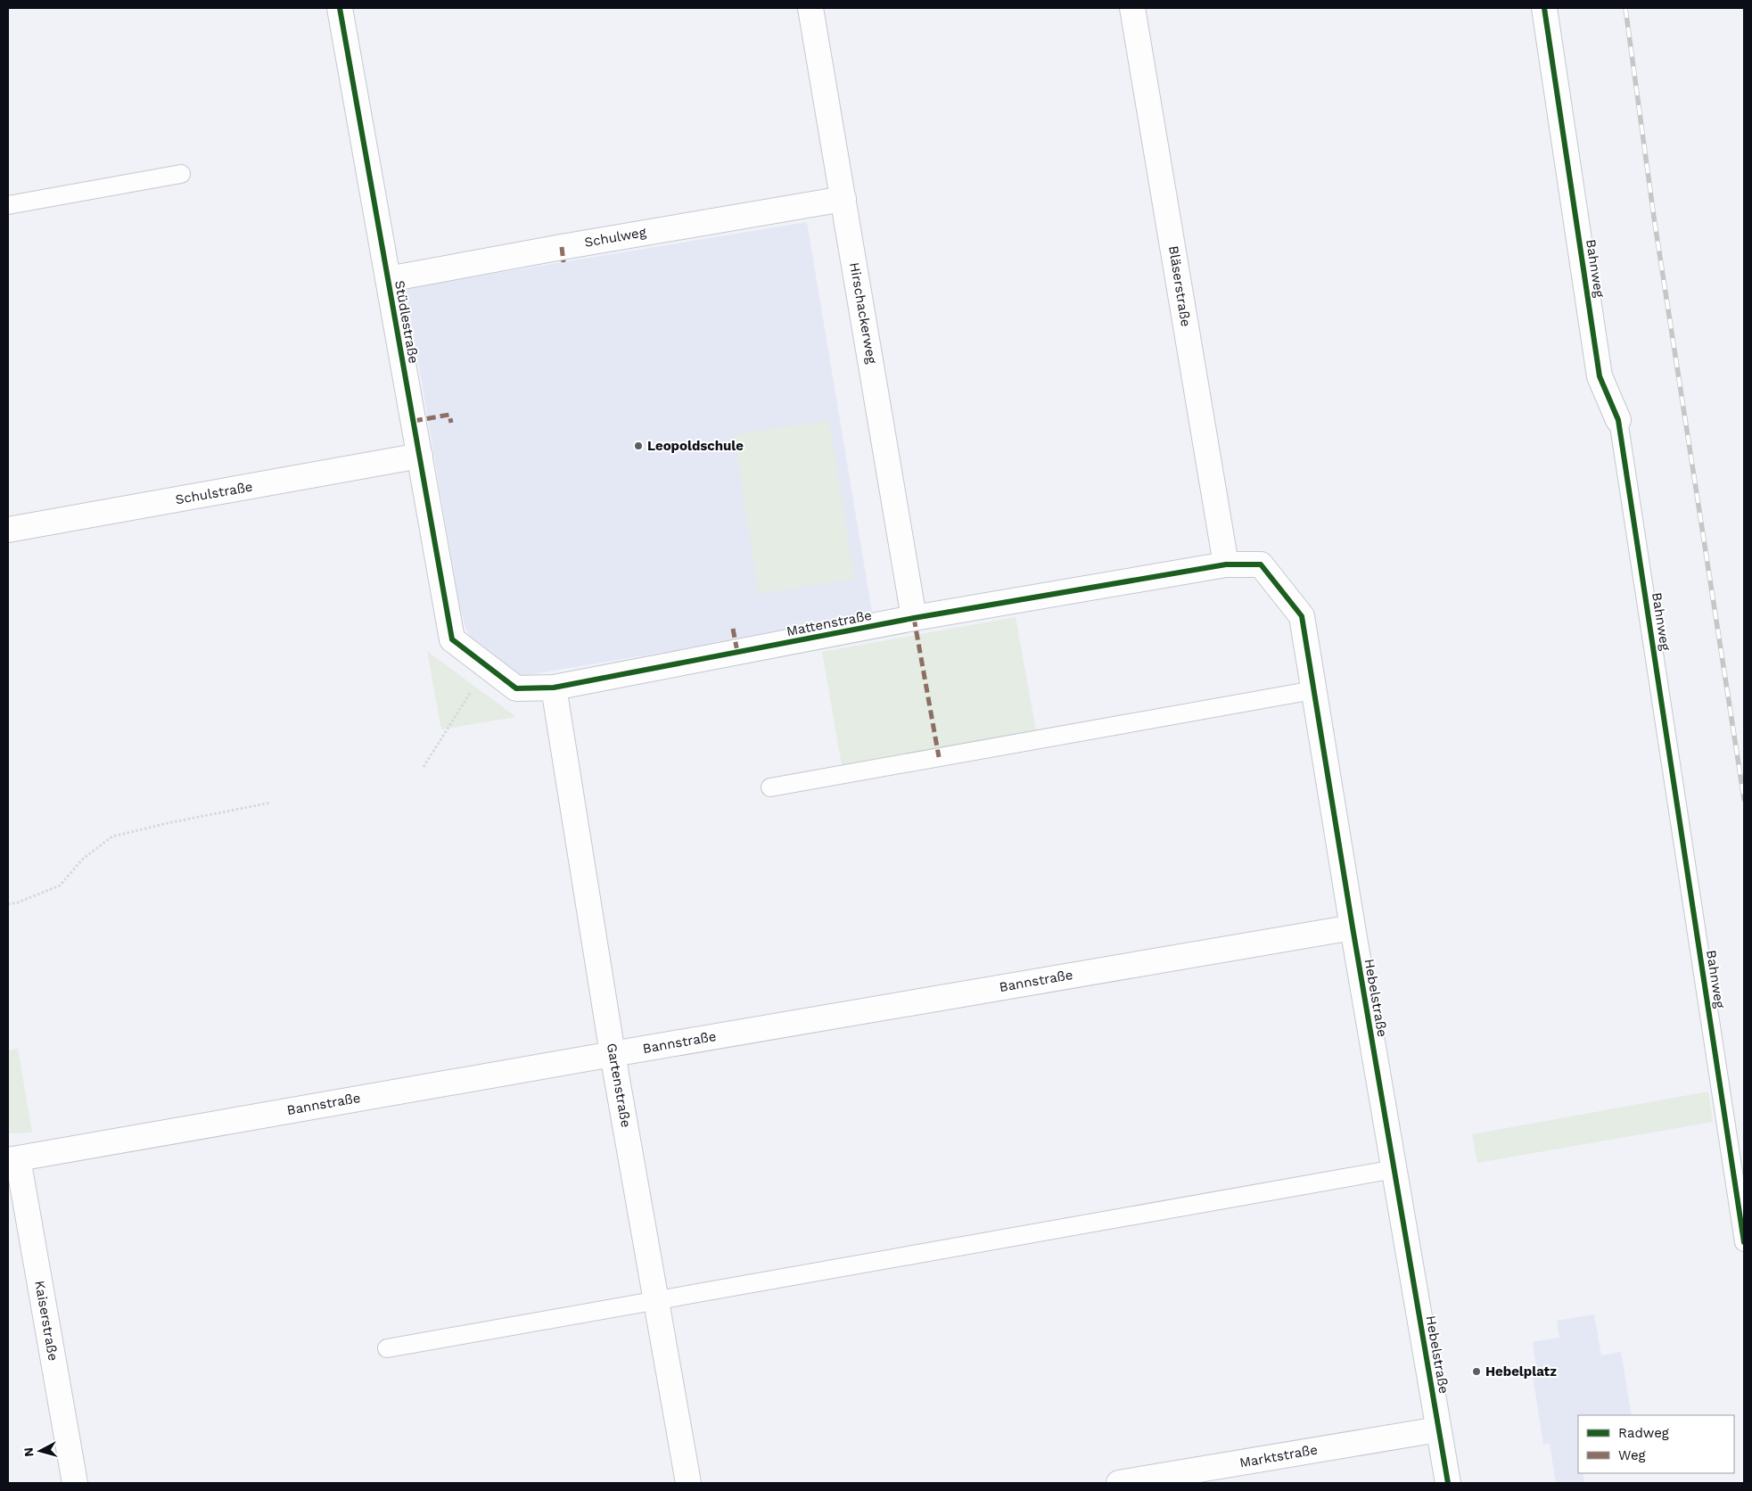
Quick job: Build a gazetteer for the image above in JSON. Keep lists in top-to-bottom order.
{
  "streets": {
    "street": [
      "Schulweg",
      "Bahnweg",
      "Bläserstraße",
      "Hirschackerweg",
      "Stüdlestraße",
      "Schulstraße",
      "Mattenstraße",
      "Bannstraße",
      "Hebelstraße",
      "Gartenstraße",
      "Kaiserstraße",
      "Marktstraße"
    ]
  },
  "crossings": [
    ["Schulweg", "Hirschackerweg"],
    ["Schulweg", "Stüdlestraße"],
    ["Bläserstraße", "Mattenstraße"],
    ["Bläserstraße", "Hebelstraße"],
    ["Hirschackerweg", "Mattenstraße"],
    ["Stüdlestraße", "Schulstraße"],
    ["Stüdlestraße", "Mattenstraße"],
    ["Mattenstraße", "Hebelstraße"],
    ["Mattenstraße", "Gartenstraße"],
    ["Bannstraße", "Hebelstraße"],
    ["Bannstraße", "Gartenstraße"],
    ["Bannstraße", "Kaiserstraße"],
    ["Hebelstraße", "Marktstraße"]
  ],
  "places": ["Leopoldschule", "Hebelplatz"],
  "legend": ["Radweg", "Weg"],
  "north": "left"
}
